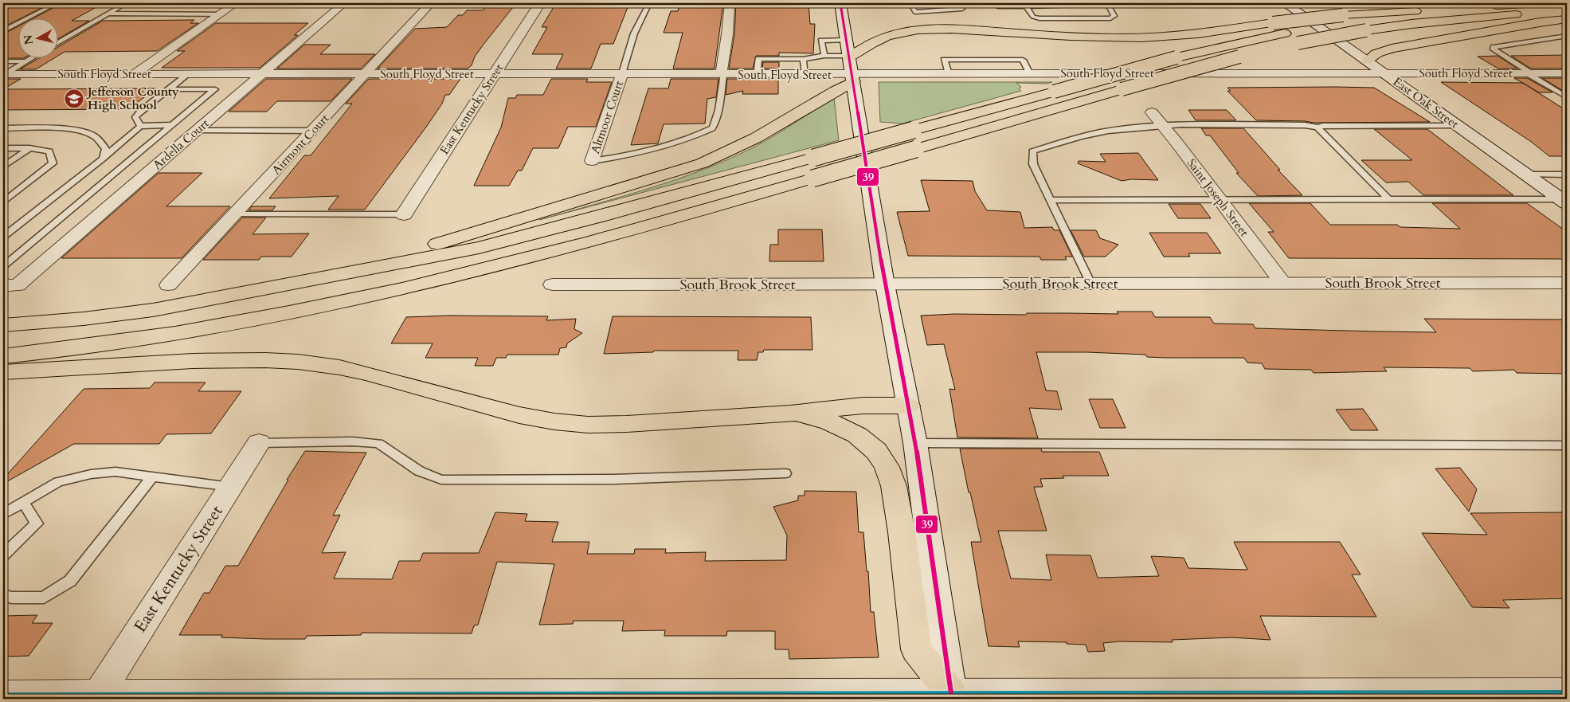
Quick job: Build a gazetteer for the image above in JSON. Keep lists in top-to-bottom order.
{
  "streets": {
    "street": [
      "South Floyd Street",
      "East Oak Street",
      "East Kentucky Street",
      "Altmoor Court",
      "Ardella Court",
      "Airmont Court",
      "Saint Joseph Street",
      "South Brook Street"
    ]
  },
  "crossings": [
    ["South Floyd Street", "East Oak Street"],
    ["South Floyd Street", "East Kentucky Street"],
    ["South Floyd Street", "Altmoor Court"],
    ["South Floyd Street", "Ardella Court"],
    ["South Floyd Street", "Airmont Court"],
    ["Saint Joseph Street", "South Brook Street"]
  ],
  "places": {
    "school or university": ["Jefferson County High School"]
  },
  "lines": ["transit line 39"],
  "north": "left"
}
